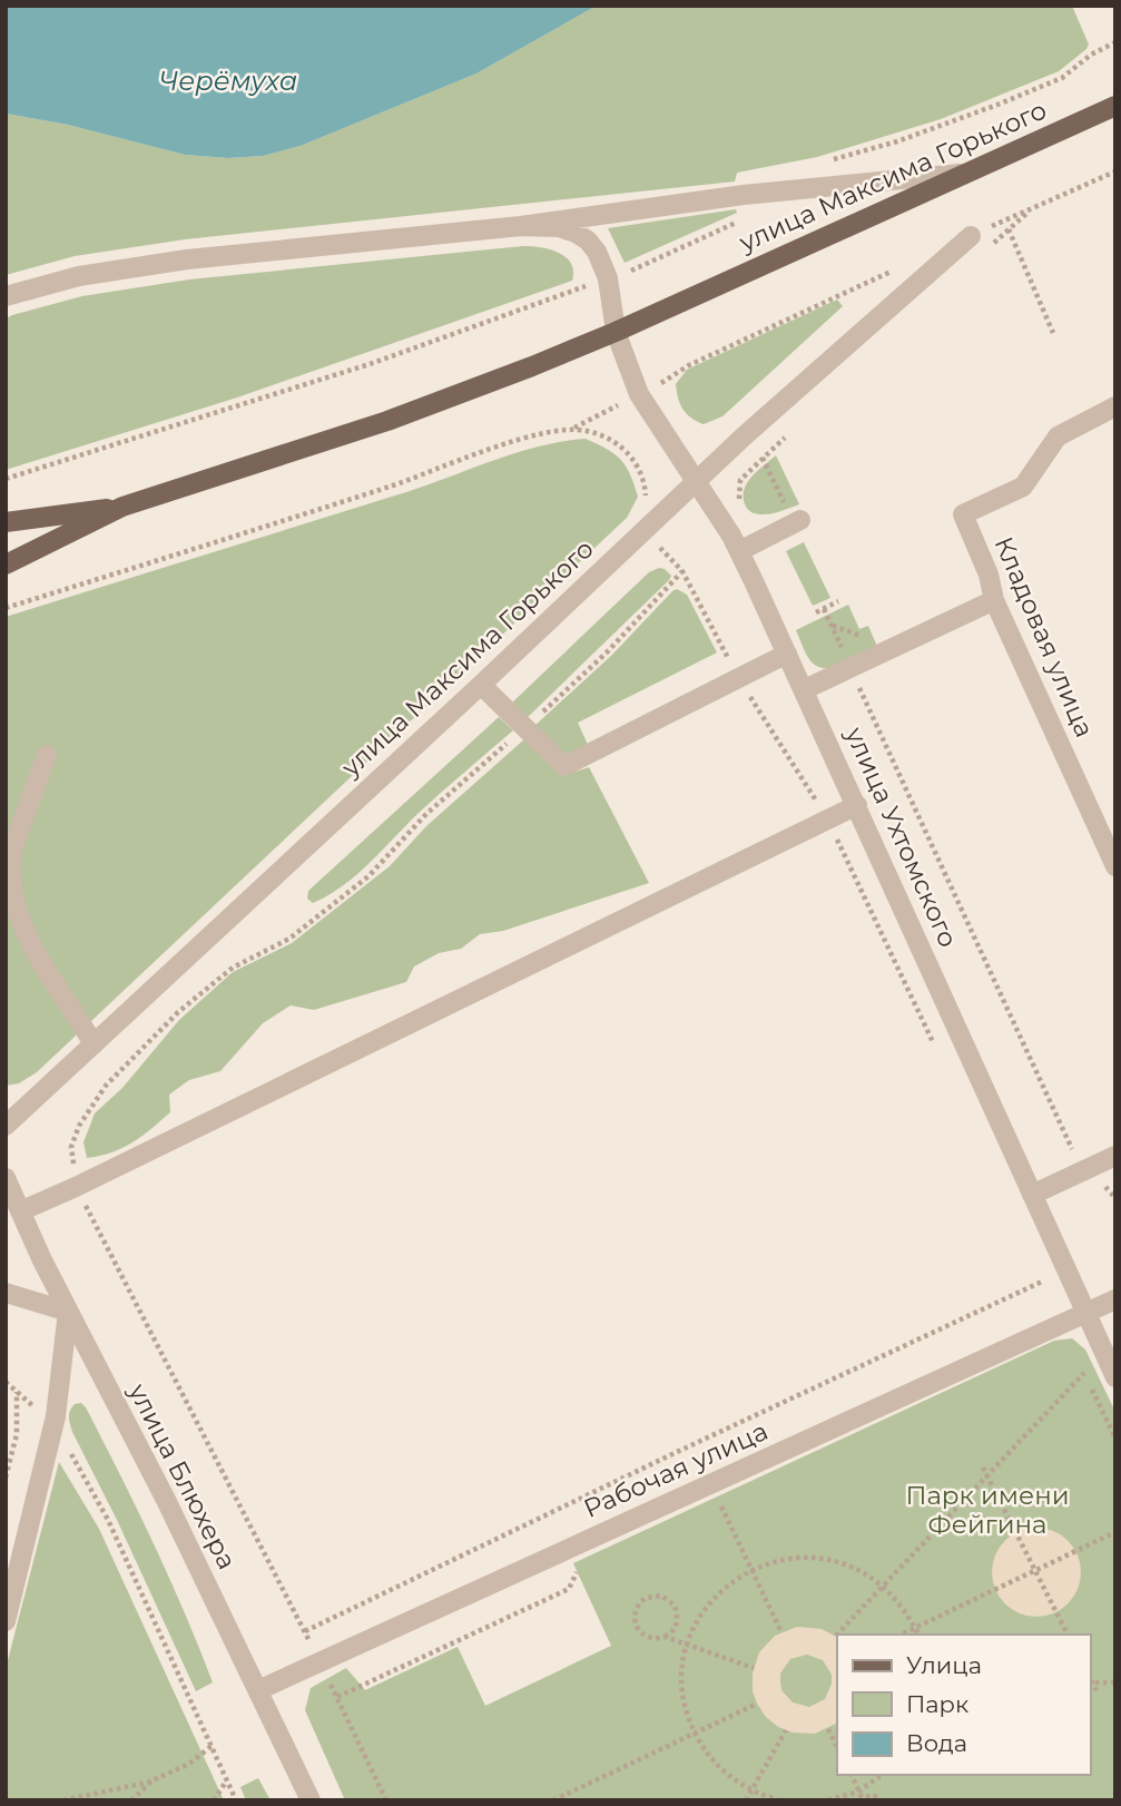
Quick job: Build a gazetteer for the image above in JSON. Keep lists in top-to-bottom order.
{
  "streets": {
    "main road": ["улица Максима Горького"],
    "street": [
      "Кладовая улица",
      "улица Ухтомского",
      "Рабочая улица",
      "улица Блюхера"
    ]
  },
  "crossings": [
    ["улица Максима Горького", "улица Ухтомского"],
    ["улица Ухтомского", "Рабочая улица"],
    ["Рабочая улица", "улица Блюхера"]
  ],
  "water": ["Черёмуха"],
  "parks": ["Парк имени Фейгина"],
  "legend": ["Улица", "Парк", "Вода"]
}
